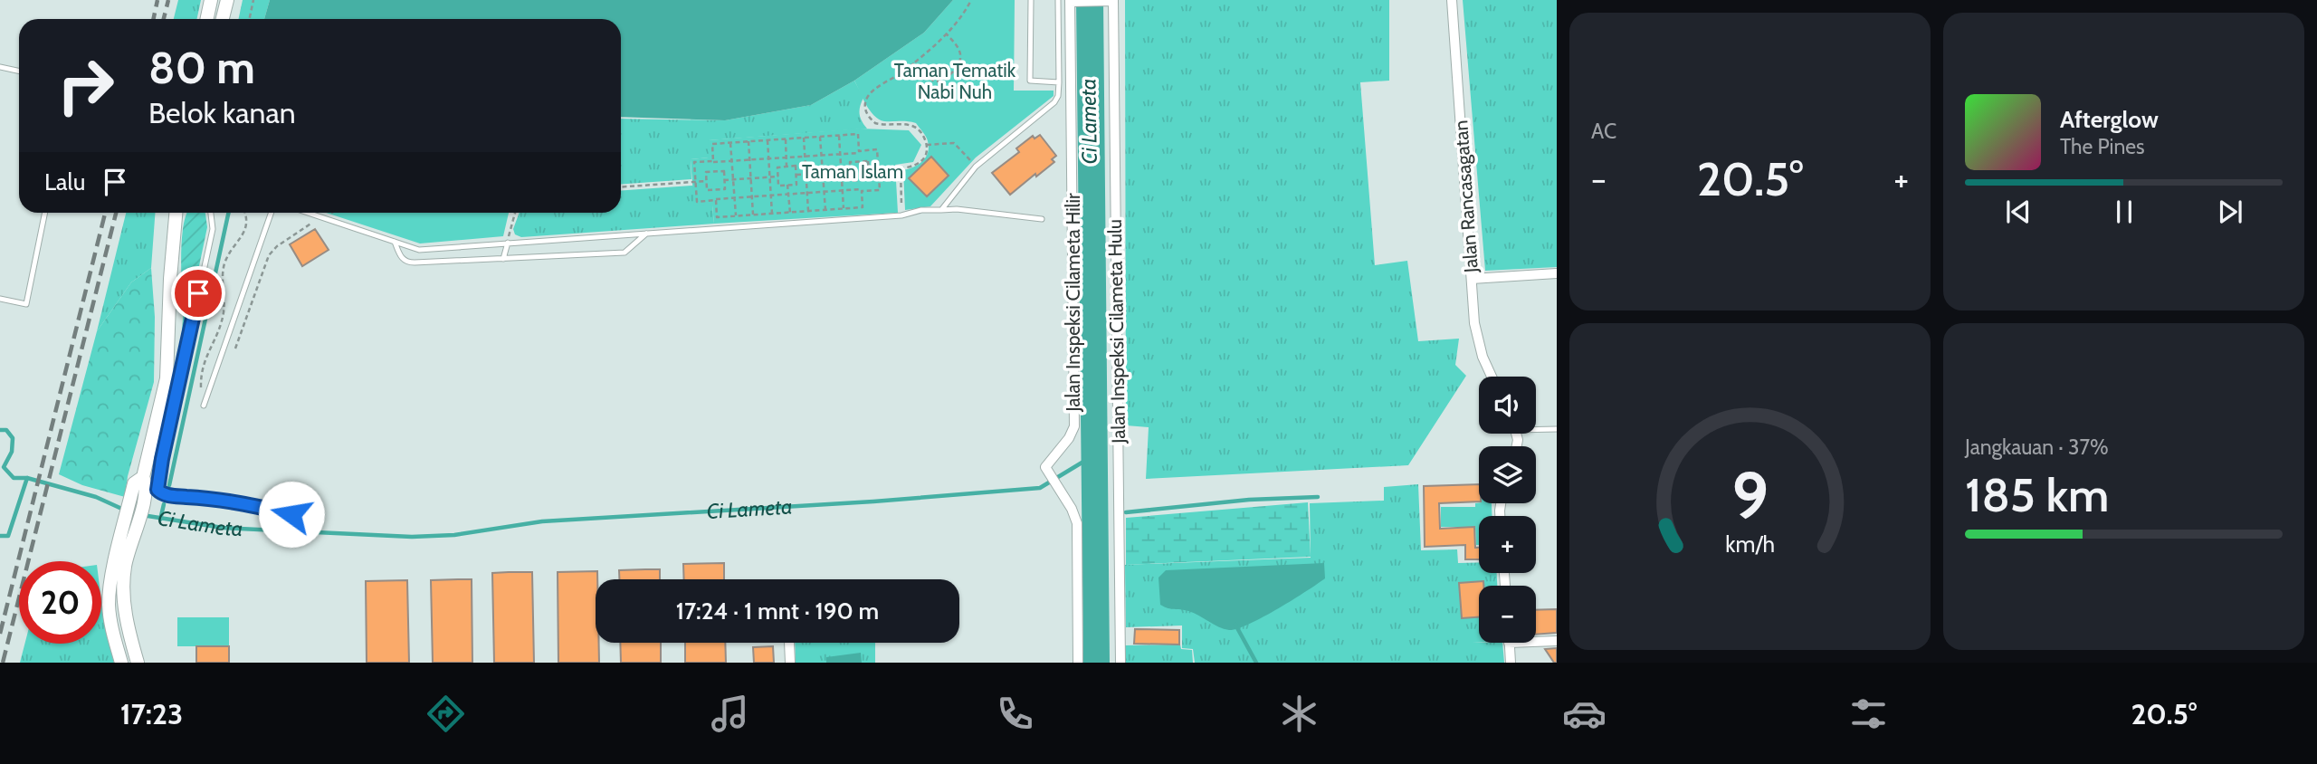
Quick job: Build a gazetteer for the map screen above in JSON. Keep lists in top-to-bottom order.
{
  "streets": {
    "street": ["Jalan Rancasagatan", "Jalan Inspeksi Cilameta Hilir", "Jalan Inspeksi Cilameta Hulu"]
  },
  "water": ["Ci Lameta"],
  "parks": ["Taman Tematik Nabi Nuh", "Taman Islam"],
  "page": {
    "tile": [
      "AC",
      ["Jangkauan · 37%", "185 km"]
    ],
    "turn": ["80 m", "Belok kanan"],
    "song": ["Afterglow", "The Pines"],
    "then": "Lalu",
    "heat": ["−", "20.5°", "+"],
    "map_buttons": ["+", "−"],
    "limit": "20",
    "trip": "17:24 · 1 mnt · 190 m",
    "tabs": ["17:23", "20.5°"],
    "gauge": ["9", "km/h"]
  }
}
